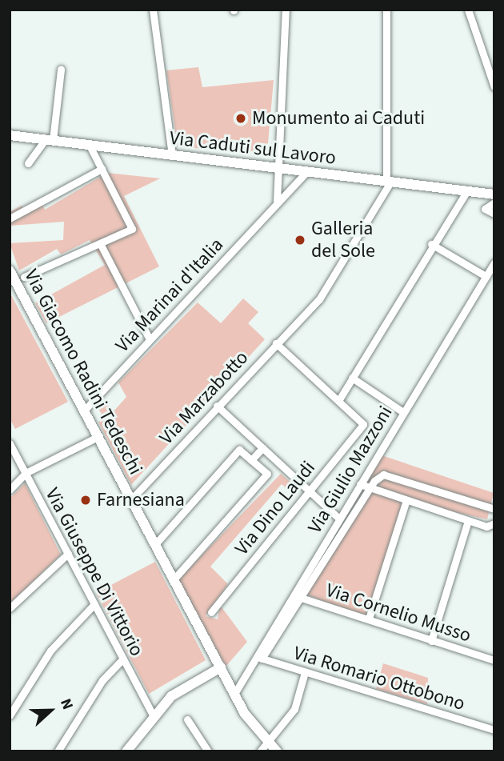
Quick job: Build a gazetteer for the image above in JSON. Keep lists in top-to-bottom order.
{
  "streets": {
    "main road": ["Via Caduti sul Lavoro", "Via Giacomo Radini Tedeschi"],
    "street": [
      "Via Marinai d'Italia",
      "Via Marzabotto",
      "Via Giulio Mazzoni",
      "Via Dino Laudi",
      "Via Giuseppe Di Vittorio",
      "Via Cornelio Musso",
      "Via Romario Ottobono"
    ]
  },
  "crossings": [
    ["Via Caduti sul Lavoro", "Via Marinai d'Italia"],
    ["Via Caduti sul Lavoro", "Via Marzabotto"],
    ["Via Marinai d'Italia", "Via Giacomo Radini Tedeschi"],
    ["Via Giacomo Radini Tedeschi", "Via Marzabotto"],
    ["Via Giacomo Radini Tedeschi", "Via Giulio Mazzoni"],
    ["Via Giulio Mazzoni", "Via Cornelio Musso"],
    ["Via Giulio Mazzoni", "Via Romario Ottobono"]
  ],
  "places": ["Monumento ai Caduti", "Galleria del Sole", "Farnesiana"],
  "north": "right"
}
